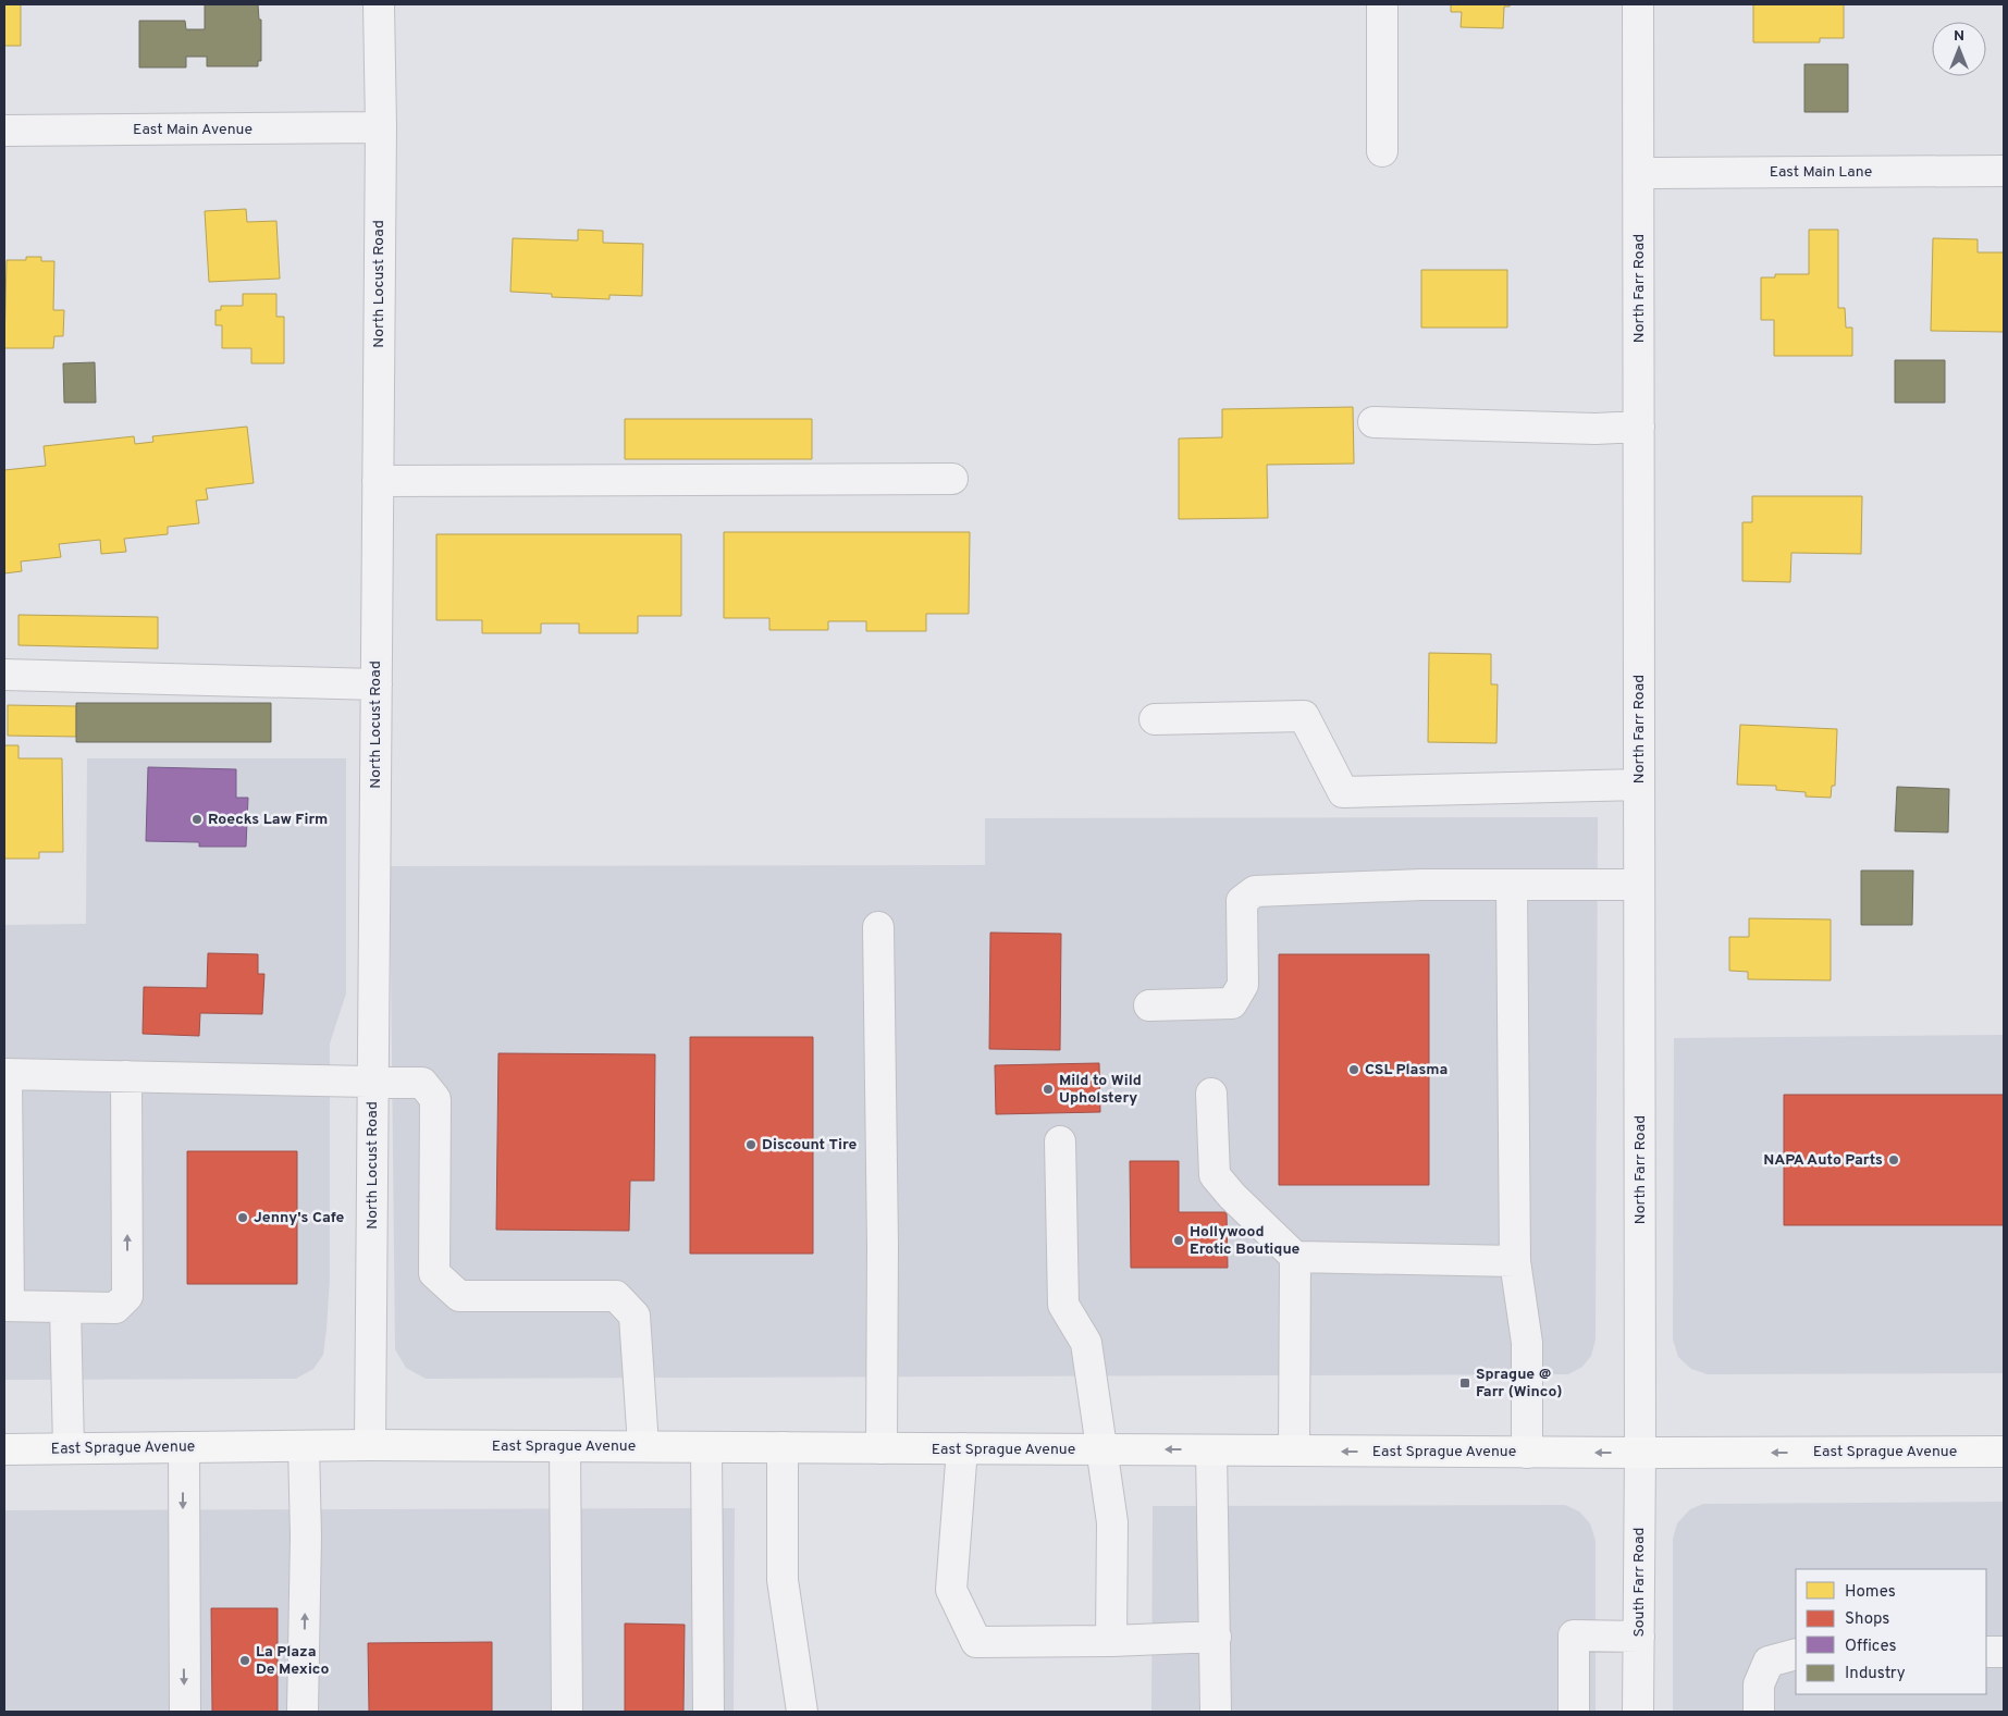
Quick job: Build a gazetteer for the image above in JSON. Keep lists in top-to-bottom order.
{
  "streets": {
    "main road": ["East Sprague Avenue"],
    "street": [
      "East Main Avenue",
      "East Main Lane",
      "North Locust Road",
      "North Farr Road",
      "South Farr Road"
    ]
  },
  "crossings": [
    ["East Main Avenue", "North Locust Road"],
    ["East Main Lane", "North Farr Road"],
    ["North Locust Road", "East Sprague Avenue"],
    ["North Farr Road", "East Sprague Avenue"],
    ["North Farr Road", "South Farr Road"],
    ["East Sprague Avenue", "South Farr Road"]
  ],
  "one_way": ["East Sprague Avenue"],
  "places": {
    "other": [
      "Roecks Law Firm",
      "CSL Plasma",
      "Mild to Wild Upholstery",
      "Discount Tire",
      "NAPA Auto Parts",
      "Jenny's Cafe",
      "Hollywood Erotic Boutique",
      "La Plaza De Mexico"
    ],
    "transit": ["Sprague @ Farr (Winco)"]
  },
  "legend": [
    "Homes",
    "Shops",
    "Offices",
    "Industry"
  ],
  "north": "top"
}
